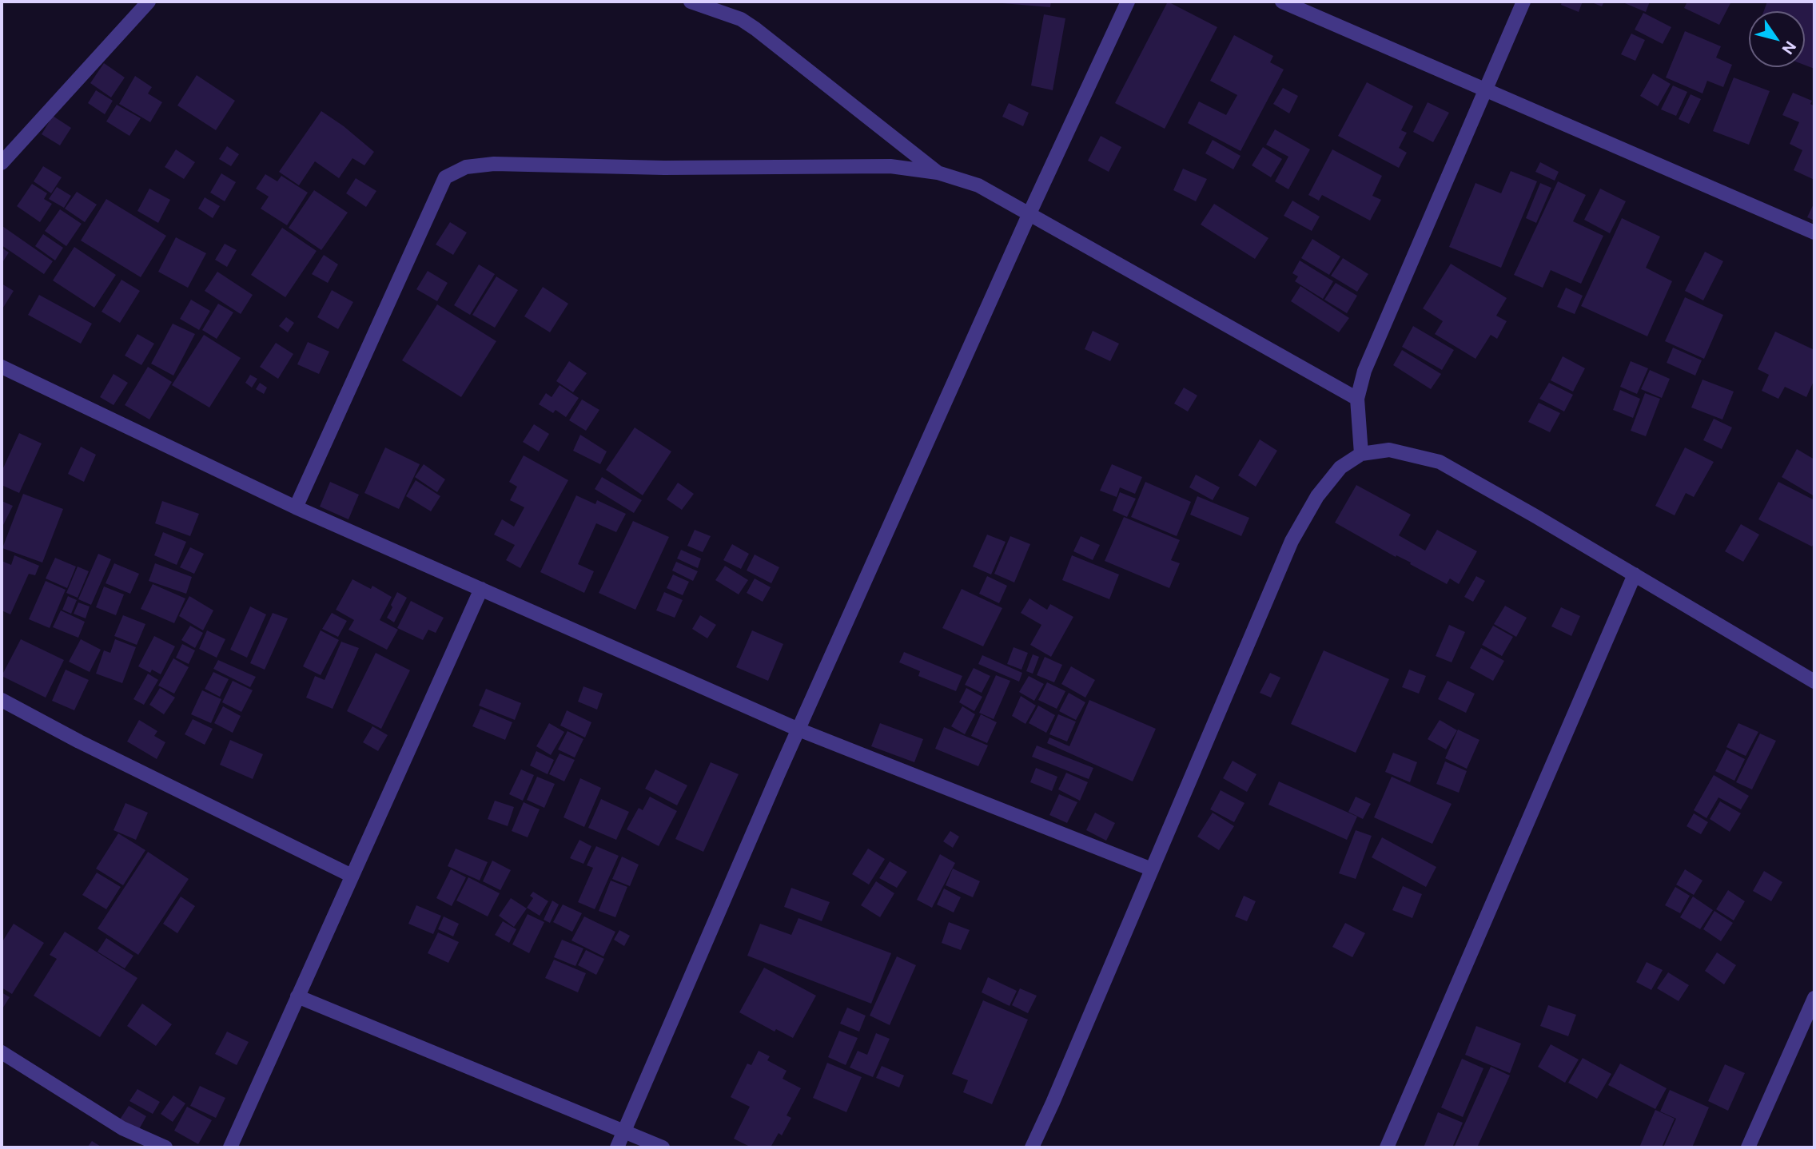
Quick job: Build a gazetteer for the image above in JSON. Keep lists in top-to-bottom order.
{
  "north": "bottom right"
}
